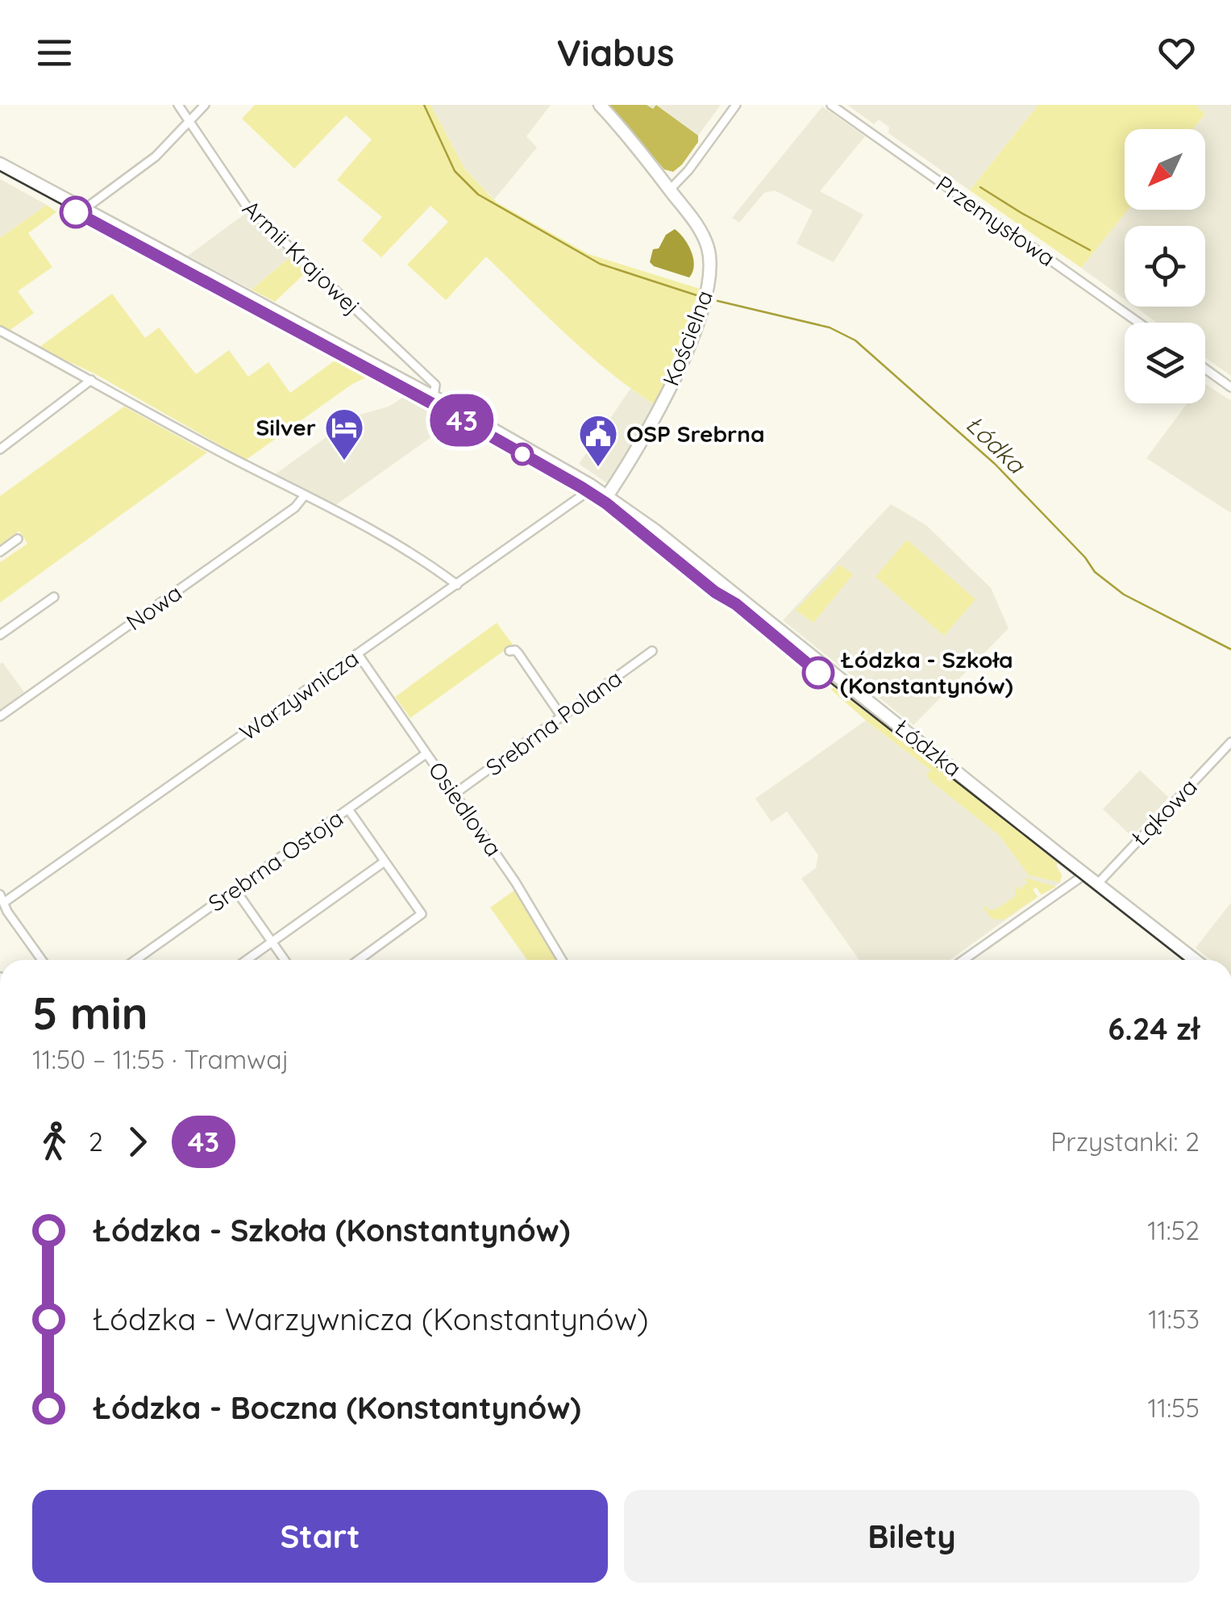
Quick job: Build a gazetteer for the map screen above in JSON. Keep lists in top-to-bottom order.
{
  "streets": {
    "main road": ["Kościelna", "Łódzka"],
    "street": [
      "Przemysłowa",
      "Armii Krajowej",
      "Nowa",
      "Warzywnicza",
      "Srebrna Polana",
      "Osiedlowa",
      "Łąkowa",
      "Srebrna Ostoja"
    ]
  },
  "crossings": [
    ["Armii Krajowej", "Łódzka"],
    ["Kościelna", "Łódzka"],
    ["Warzywnicza", "Łódzka"],
    ["Warzywnicza", "Osiedlowa"],
    ["Srebrna Polana", "Osiedlowa"],
    ["Łódzka", "Łąkowa"],
    ["Osiedlowa", "Srebrna Ostoja"]
  ],
  "water": ["Łódka"],
  "places": {
    "hotel": ["Silver"],
    "public building": ["OSP Srebrna"],
    "other": ["Łódzka - Szkoła (Konstantynów)"]
  },
  "lines": ["tram line 43"],
  "north": "bottom left",
  "page": {
    "header": "Viabus",
    "on_map": "43",
    "heading": ["5 min", "11:50 – 11:55 · Tramwaj", "6.24 zł"],
    "legs": ["2", "43", "Przystanki: 2"],
    "list": [
      {
        "name": "Łódzka - Szkoła (Konstantynów)",
        "value": "11:52"
      },
      {
        "name": "Łódzka - Warzywnicza (Konstantynów)",
        "value": "11:53"
      },
      {
        "name": "Łódzka - Boczna (Konstantynów)",
        "value": "11:55"
      }
    ],
    "buttons": ["Start", "Bilety"]
  }
}
